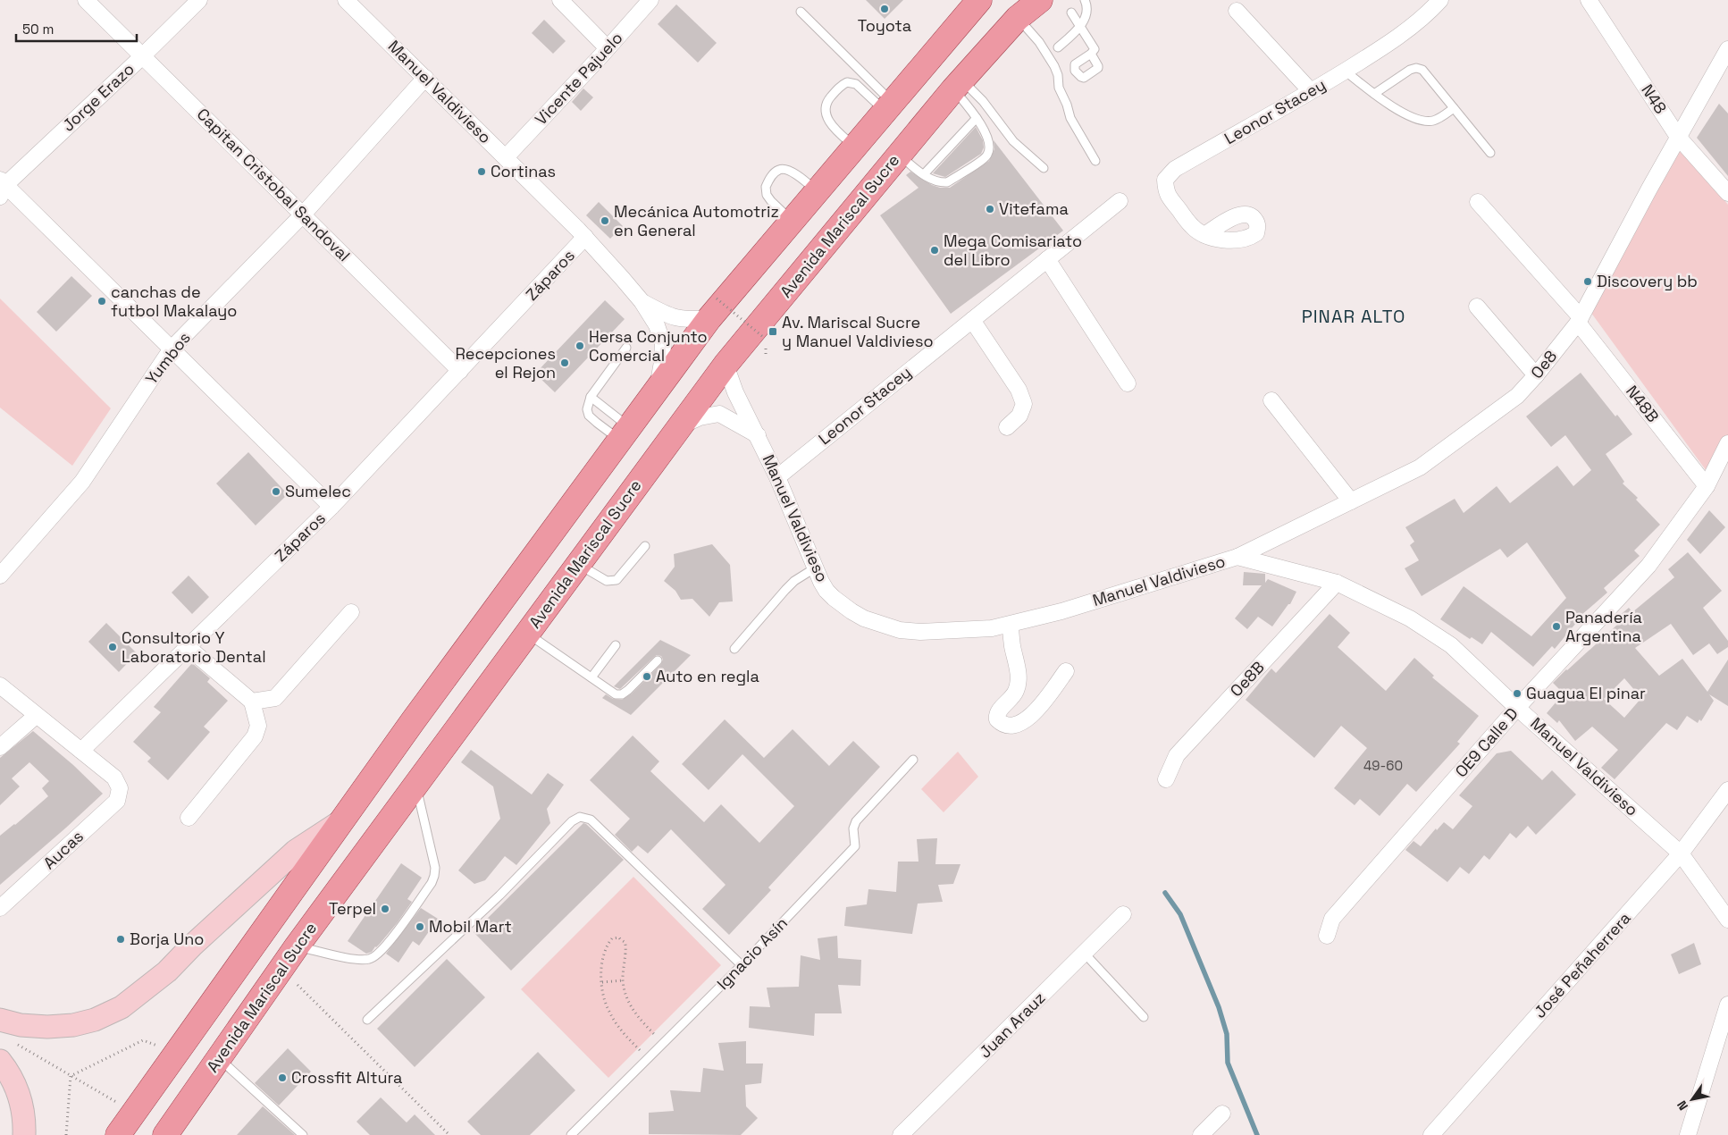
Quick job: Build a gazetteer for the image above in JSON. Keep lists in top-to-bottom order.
{
  "streets": {
    "main road": ["Avenida Mariscal Sucre"],
    "street": [
      "Vicente Pajuelo",
      "Manuel Valdivieso",
      "Jorge Erazo",
      "N48",
      "Leonor Stacey",
      "Capitan Cristobal Sandoval",
      "Záparos",
      "Yumbos",
      "Oe8",
      "N48B",
      "Oe8B",
      "OE9 Calle D",
      "Aucas",
      "José Peñaherrera",
      "Juan Arauz"
    ],
    "lane": ["Ignacio Asín"]
  },
  "crossings": [
    ["Vicente Pajuelo", "Manuel Valdivieso"],
    ["Manuel Valdivieso", "Leonor Stacey"],
    ["Manuel Valdivieso", "Avenida Mariscal Sucre"],
    ["Manuel Valdivieso", "Záparos"],
    ["Manuel Valdivieso", "Yumbos"],
    ["Manuel Valdivieso", "Oe8"],
    ["Manuel Valdivieso", "Oe8B"],
    ["Manuel Valdivieso", "OE9 Calle D"],
    ["Manuel Valdivieso", "José Peñaherrera"],
    ["Jorge Erazo", "Capitan Cristobal Sandoval"],
    ["N48", "Oe8"],
    ["Capitan Cristobal Sandoval", "Záparos"],
    ["Capitan Cristobal Sandoval", "Yumbos"],
    ["Záparos", "Aucas"],
    ["Oe8", "N48B"],
    ["N48B", "OE9 Calle D"]
  ],
  "districts": ["PINAR ALTO"],
  "places": {
    "other": [
      "Toyota",
      "Cortinas",
      "Vitefama",
      "Mecánica Automotriz en General",
      "Mega Comisariato del Libro",
      "Discovery bb",
      "canchas de futbol Makalayo",
      "Hersa Conjunto Comercial",
      "Recepciones el Rejon",
      "Sumelec",
      "Panadería Argentina",
      "Consultorio Y Laboratorio Dental",
      "Auto en regla",
      "Guagua El pinar",
      "Terpel",
      "Mobil Mart",
      "Borja Uno",
      "Crossfit Altura"
    ],
    "transit": ["Av. Mariscal Sucre y Manuel Valdivieso"]
  },
  "house_numbers": ["49-60"],
  "scale_bar": "50 m",
  "north": "bottom left"
}
